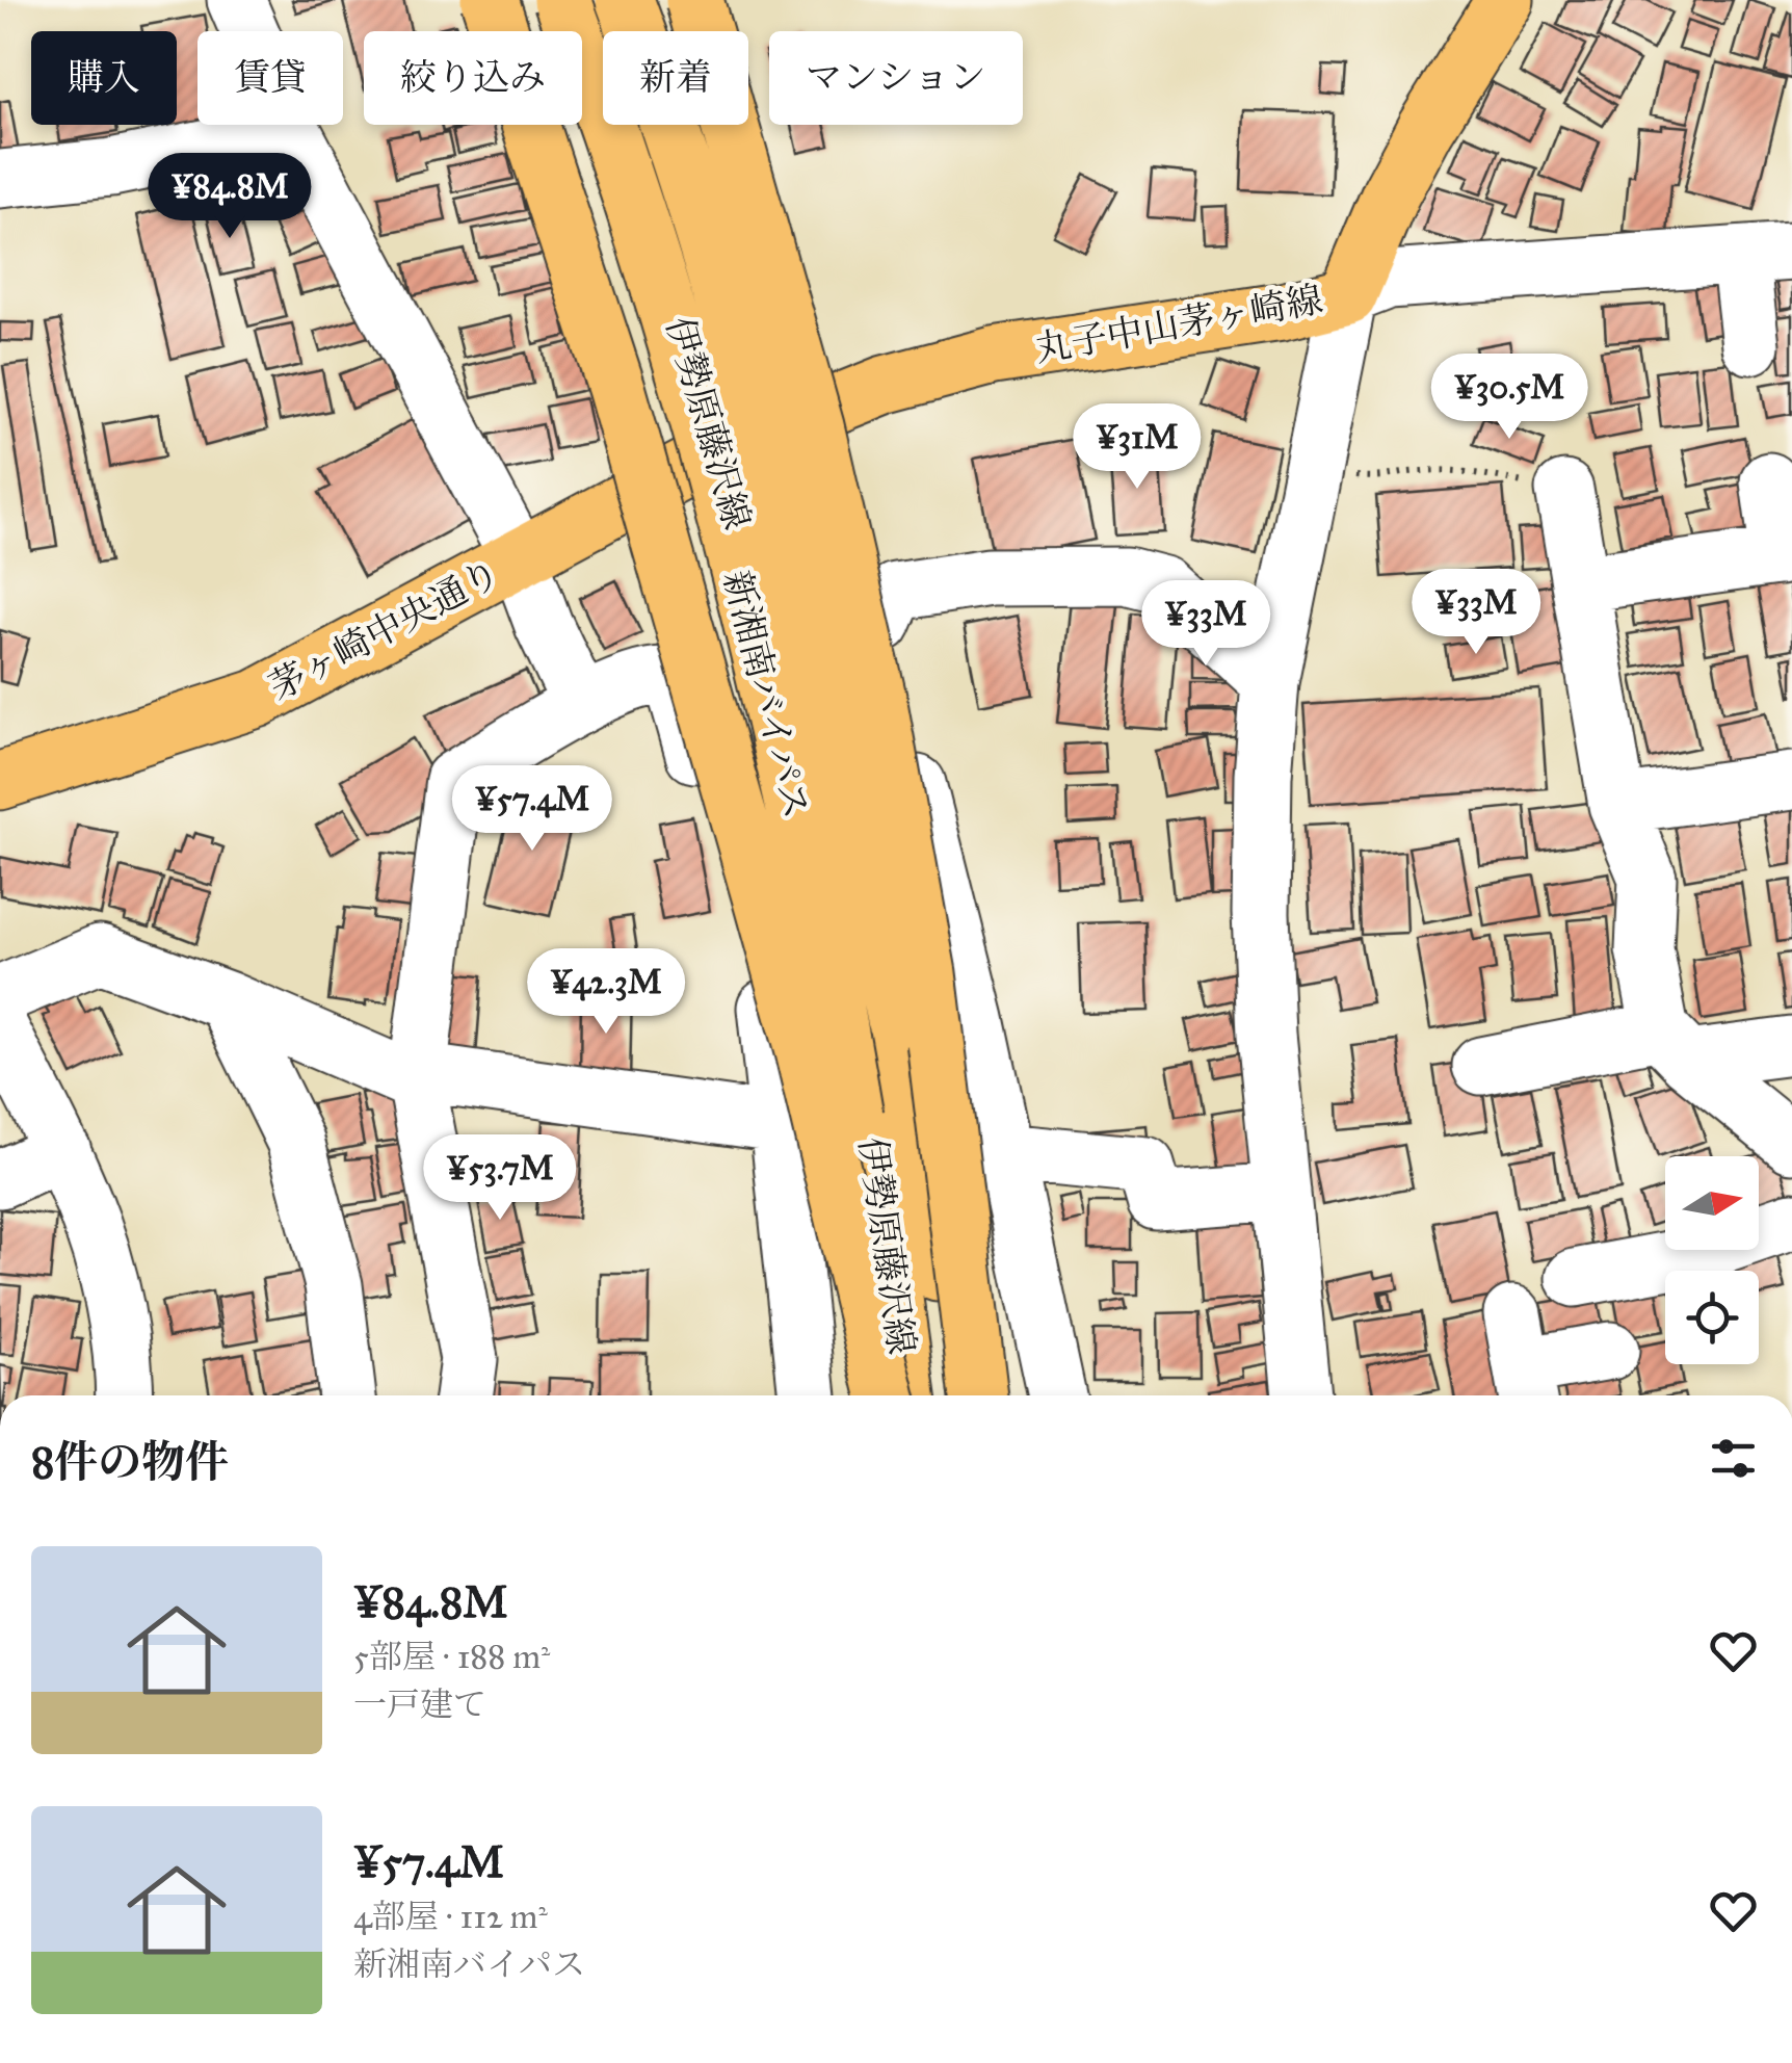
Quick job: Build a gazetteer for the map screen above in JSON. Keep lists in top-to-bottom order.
{
  "streets": {
    "main road": [
      "丸子中山茅ヶ崎線",
      "伊勢原藤沢線",
      "茅ヶ崎中央通り",
      "新湘南バイパス"
    ]
  },
  "crossings": [
    ["丸子中山茅ヶ崎線", "伊勢原藤沢線"],
    ["丸子中山茅ヶ崎線", "茅ヶ崎中央通り"],
    ["伊勢原藤沢線", "茅ヶ崎中央通り"],
    ["伊勢原藤沢線", "新湘南バイパス"]
  ],
  "north": "right",
  "page": {
    "chip": [
      "購入",
      "賃貸",
      "絞り込み",
      "新着",
      "マンション"
    ],
    "price": [
      "¥84.8M",
      "¥30.5M",
      "¥31M",
      "¥33M",
      "¥33M",
      "¥57.4M",
      "¥42.3M",
      "¥53.7M"
    ],
    "heading": "8件の物件",
    "list": [
      {
        "name": "¥84.8M",
        "note": "5部屋 · 188 m² · 一戸建て"
      },
      {
        "name": "¥57.4M",
        "note": "4部屋 · 112 m² · 新湘南バイパス"
      }
    ]
  }
}
